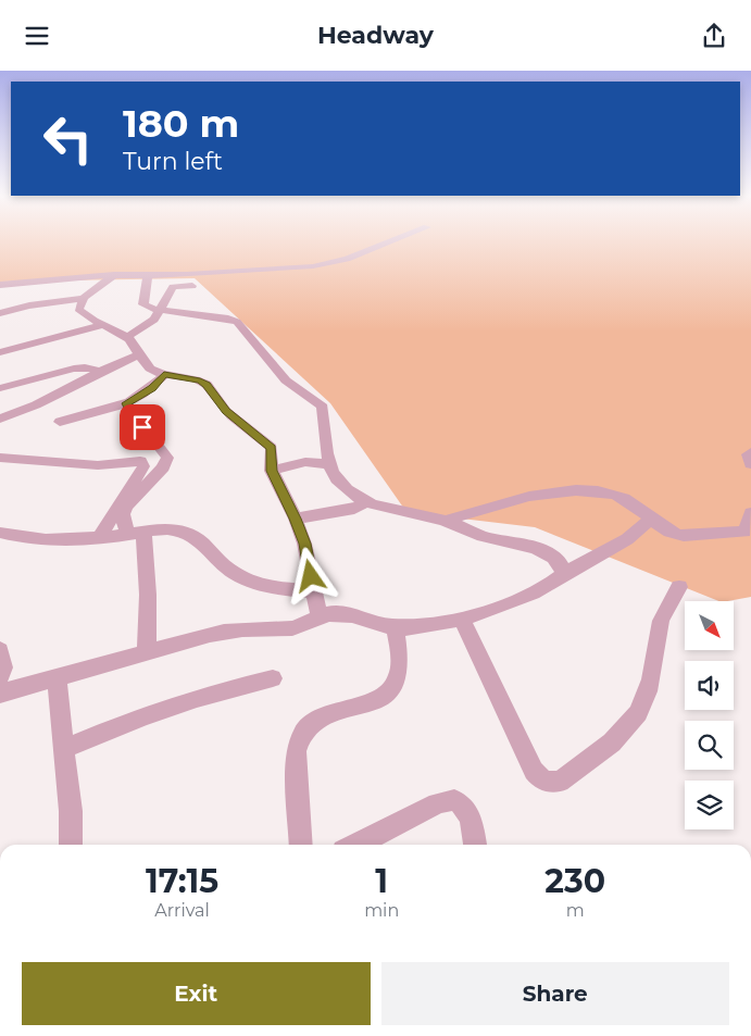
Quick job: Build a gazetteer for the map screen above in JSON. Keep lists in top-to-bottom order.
{
  "north": "bottom right",
  "page": {
    "header": "Headway",
    "turn": ["180 m", "Turn left"],
    "eta": [
      "17:15",
      "Arrival",
      "1",
      "min",
      "230",
      "m"
    ],
    "buttons": ["Exit", "Share"]
  }
}
